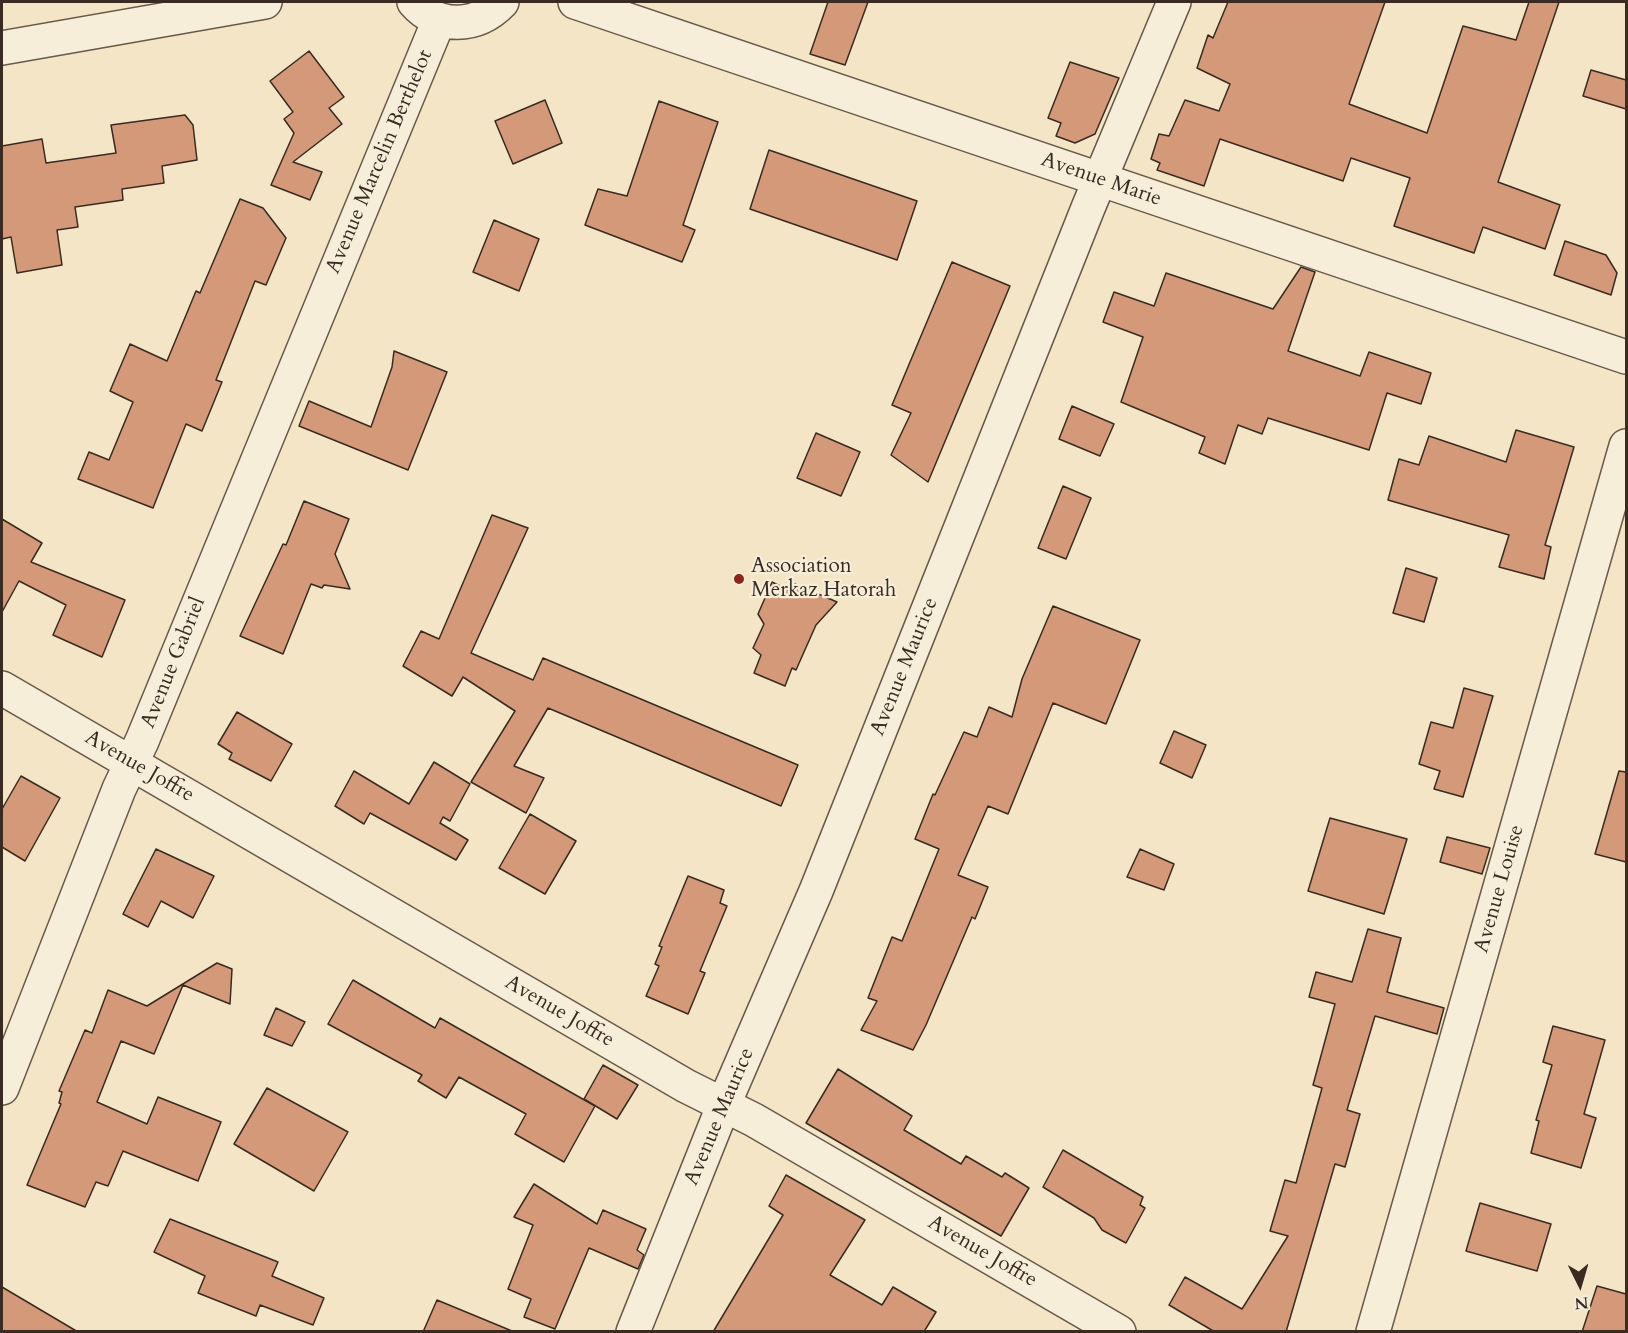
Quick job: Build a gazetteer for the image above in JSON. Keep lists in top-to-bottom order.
{
  "streets": {
    "street": [
      "Avenue Marcelin Berthelot",
      "Avenue Marie",
      "Avenue Gabriel",
      "Avenue Maurice",
      "Avenue Joffre",
      "Avenue Louise"
    ]
  },
  "crossings": [
    ["Avenue Marcelin Berthelot", "Avenue Gabriel"],
    ["Avenue Marie", "Avenue Maurice"],
    ["Avenue Gabriel", "Avenue Joffre"],
    ["Avenue Maurice", "Avenue Joffre"]
  ],
  "places": ["Association Merkaz Hatorah"],
  "north": "bottom"
}
